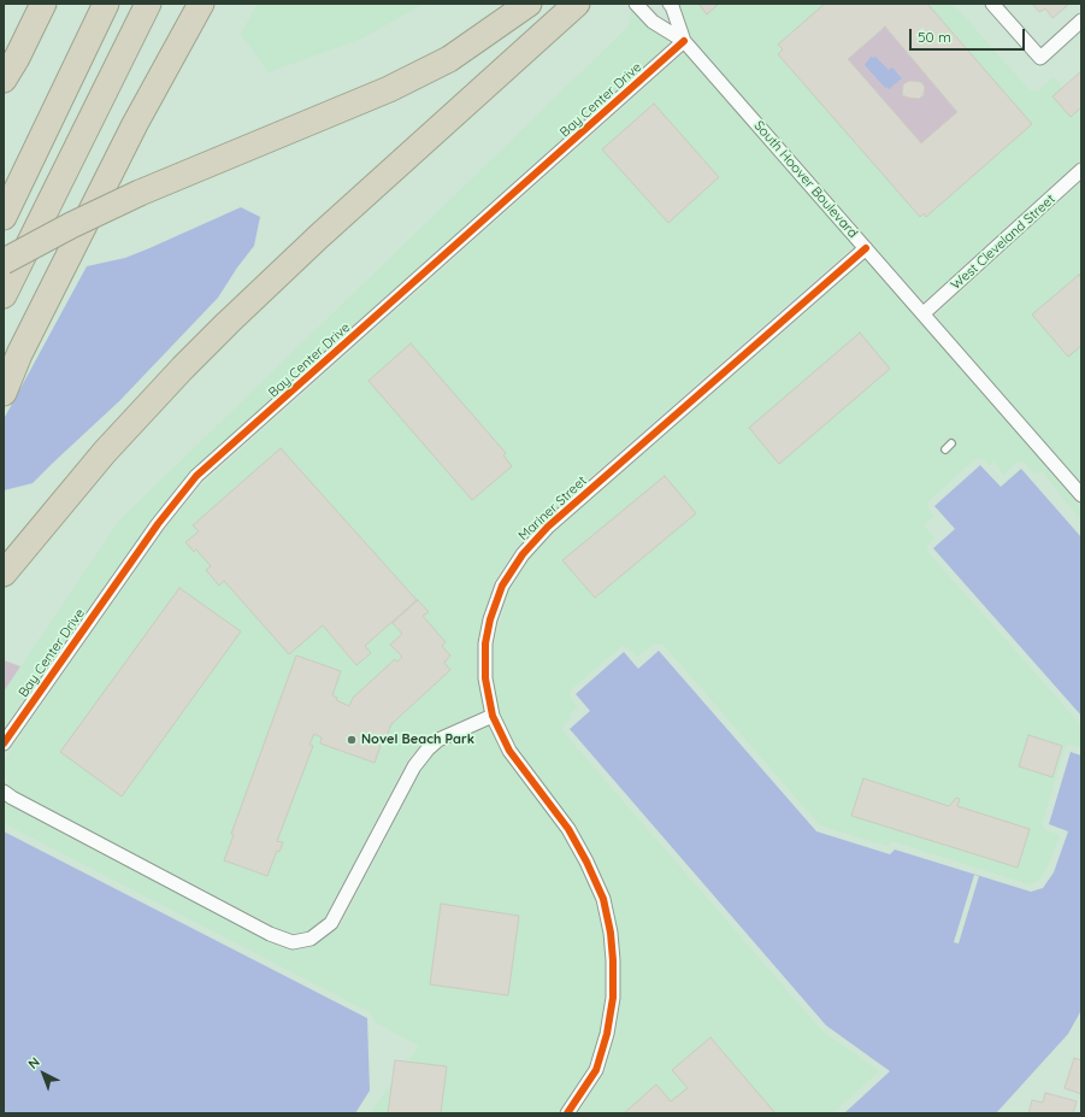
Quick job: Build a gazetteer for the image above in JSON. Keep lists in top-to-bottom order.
{
  "streets": {
    "street": [
      "Bay Center Drive",
      "South Hoover Boulevard",
      "West Cleveland Street",
      "Mariner Street"
    ]
  },
  "crossings": [
    ["Bay Center Drive", "South Hoover Boulevard"],
    ["South Hoover Boulevard", "West Cleveland Street"],
    ["South Hoover Boulevard", "Mariner Street"]
  ],
  "places": ["Novel Beach Park"],
  "scale_bar": "50 m",
  "north": "top left"
}
